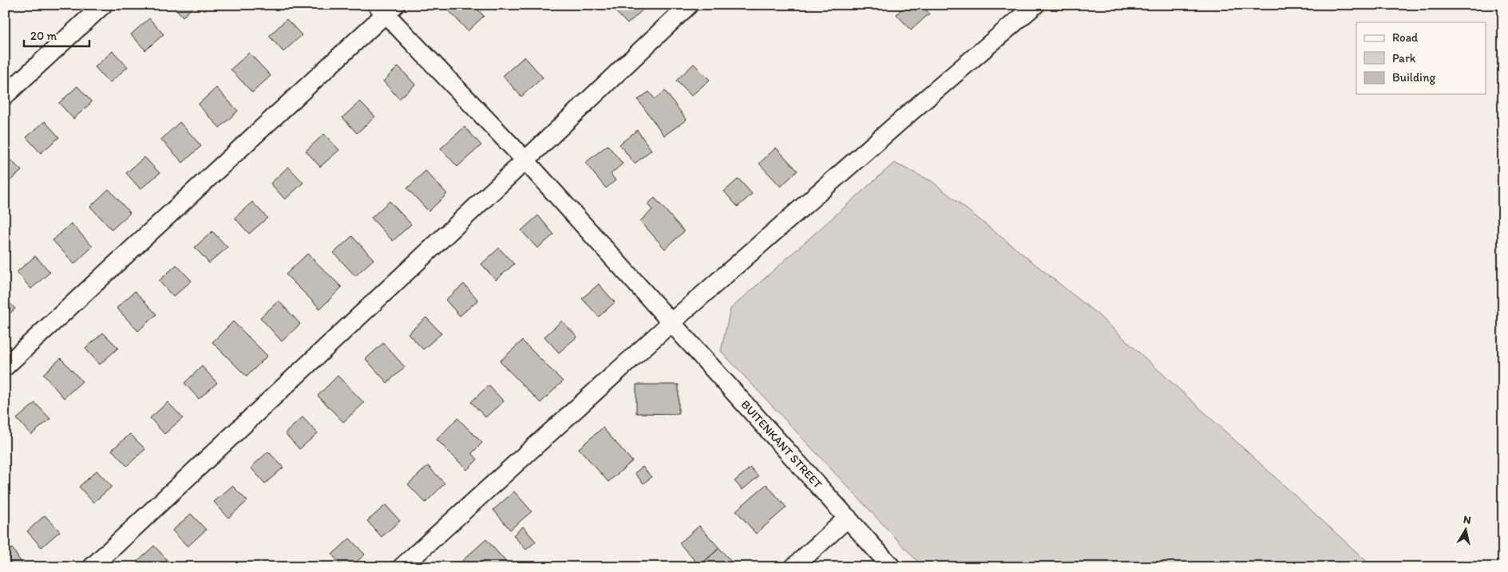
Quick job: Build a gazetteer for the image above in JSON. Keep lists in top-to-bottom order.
{
  "streets": {
    "street": ["BUITENKANT STREET"]
  },
  "legend": ["Road", "Park", "Building"],
  "scale_bar": "20 m",
  "north": "top"
}
